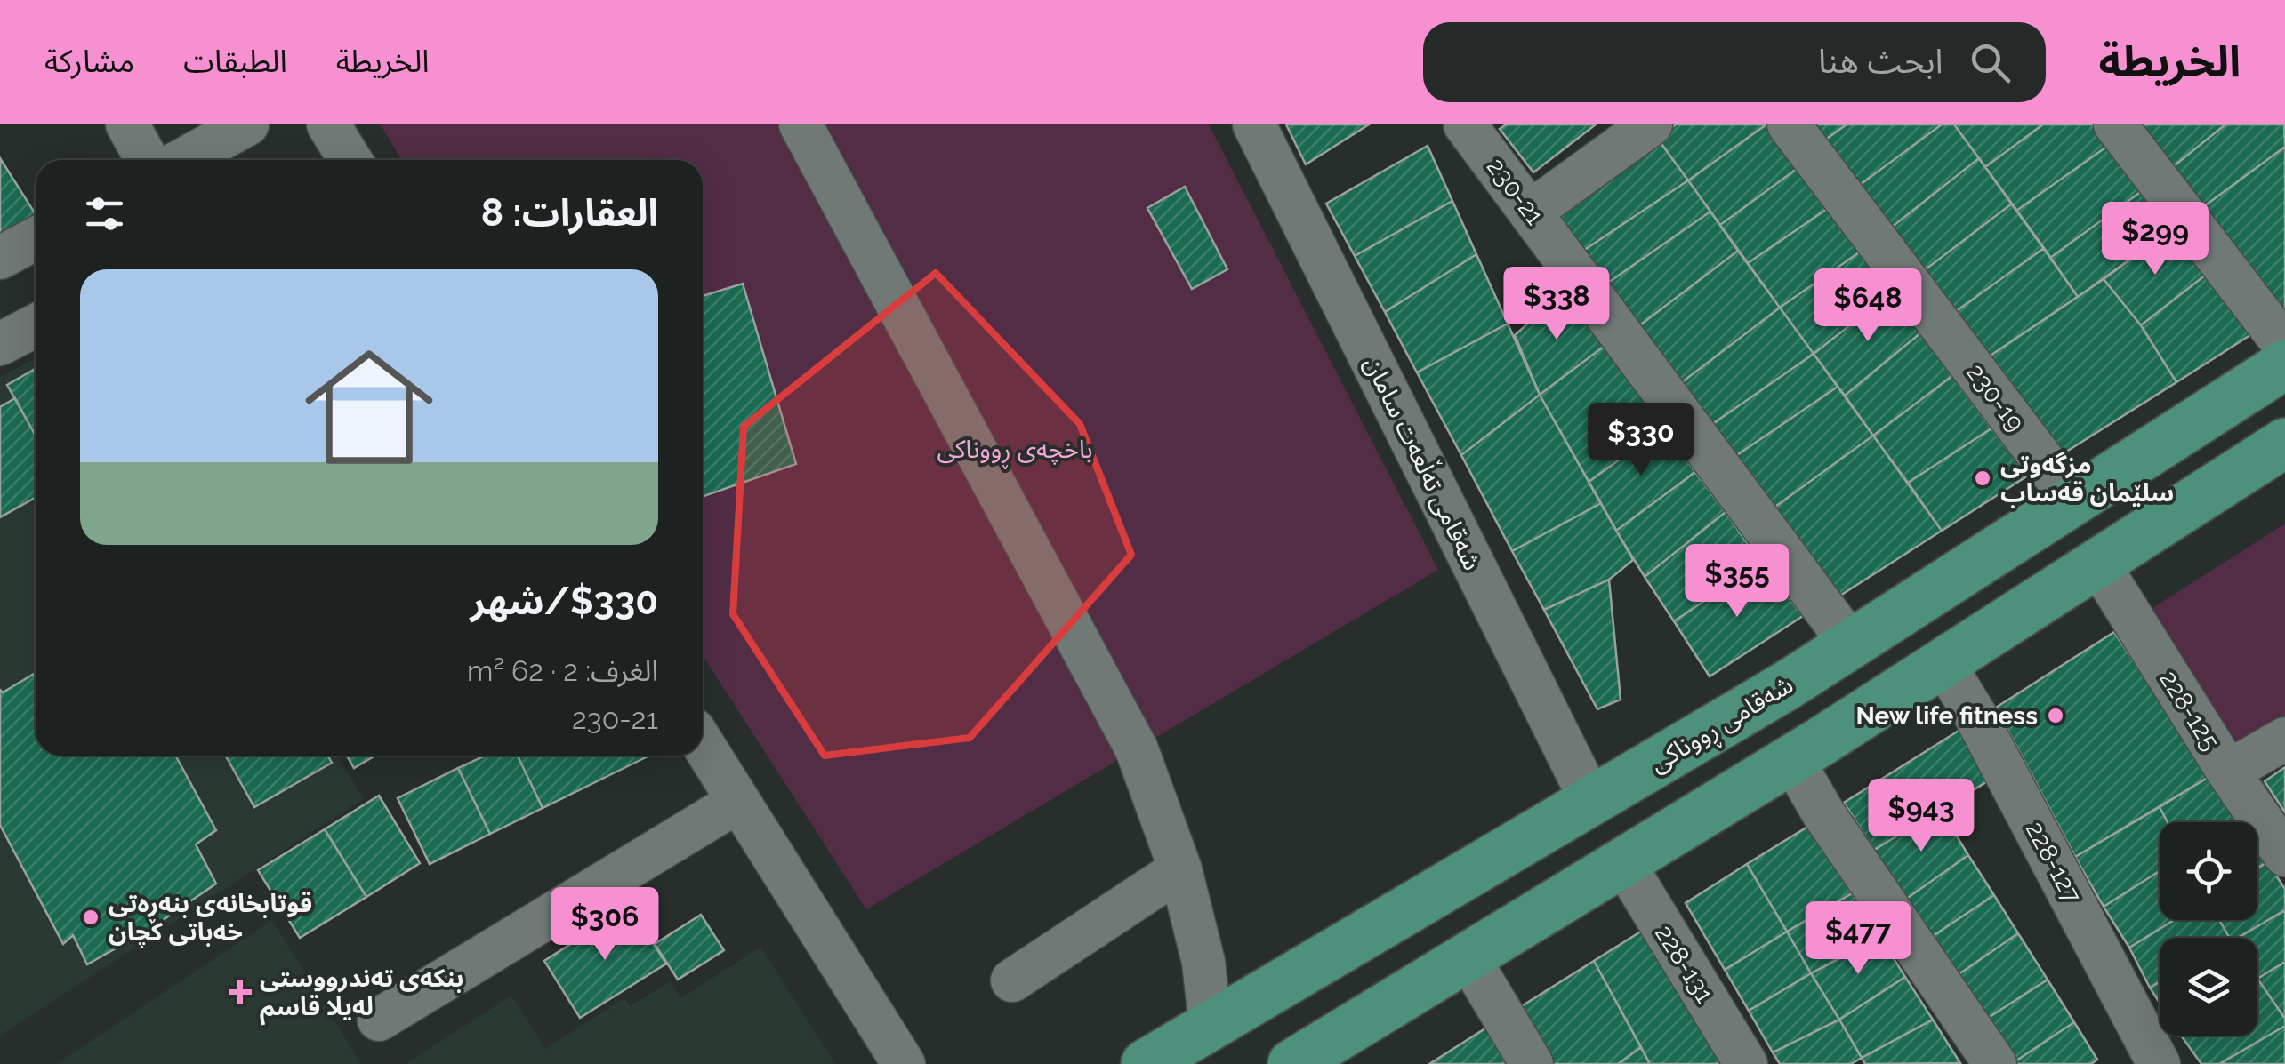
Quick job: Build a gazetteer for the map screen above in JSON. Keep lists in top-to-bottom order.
{
  "streets": {
    "main road": ["شەقامی ڕووناکی"],
    "street": [
      "230-21",
      "230-19",
      "شەقامی تەڵعەت سامان",
      "228-125",
      "228-127",
      "228-131"
    ]
  },
  "crossings": [
    ["230-21", "شەقامی ڕووناکی"],
    ["230-19", "شەقامی ڕووناکی"],
    ["شەقامی تەڵعەت سامان", "شەقامی ڕووناکی"]
  ],
  "parks": ["باخچەی ڕووناکی"],
  "places": {
    "other": ["مزگەوتی سلێمان قەساب", "New life fitness", "قوتابخانەی بنەڕەتی خەباتی کچان"],
    "health": ["بنکەی تەندرووستی لەیلا قاسم"]
  },
  "page": {
    "header": "الخريطة",
    "search": "ابحث هنا",
    "nav": ["الخريطة", "الطبقات", "مشاركة"],
    "heading": "العقارات: 8",
    "price": [
      "$299",
      "$338",
      "$648",
      "$330",
      "$355",
      "$943",
      "$306",
      "$477"
    ],
    "list": [
      {
        "name": "$330/شهر",
        "note": "الغرف: 2 · 62 m² · 230-21"
      }
    ]
  }
}
